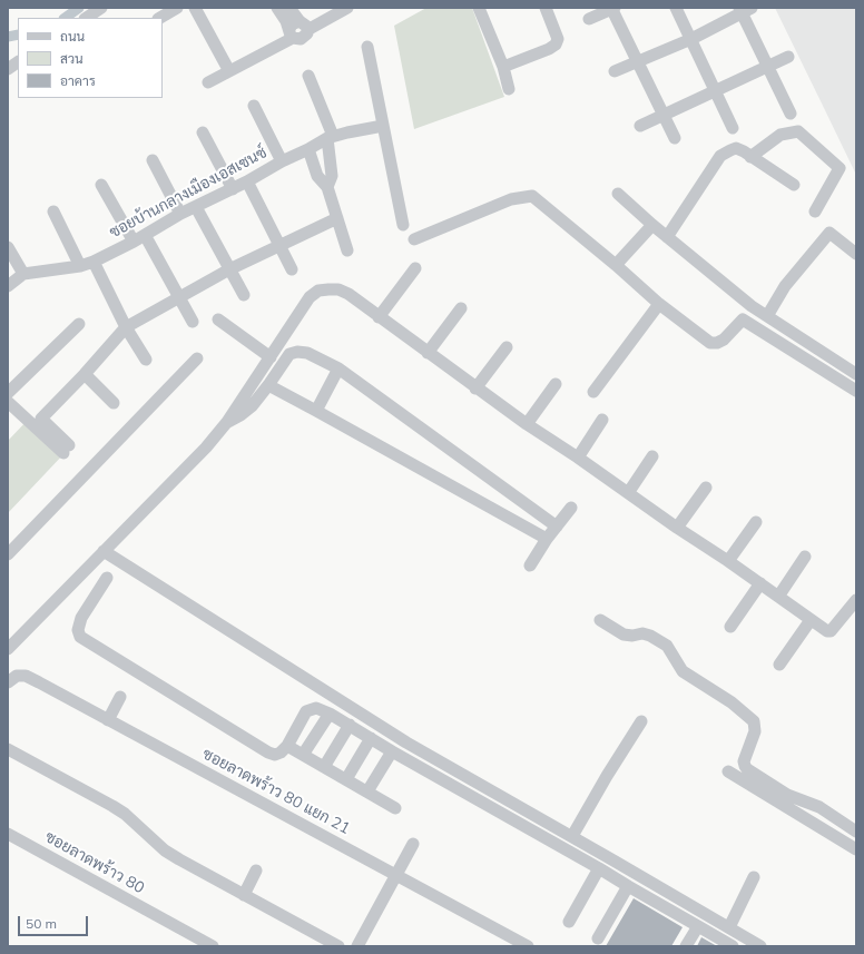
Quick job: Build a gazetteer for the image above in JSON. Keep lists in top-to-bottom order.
{
  "streets": {
    "street": ["ซอยบ้านกลางเมืองเอสเซนซ์", "ซอยลาดพร้าว 80 แยก 21", "ซอยลาดพร้าว 80"]
  },
  "legend": ["ถนน", "สวน", "อาคาร"],
  "scale_bar": "50 m"
}
